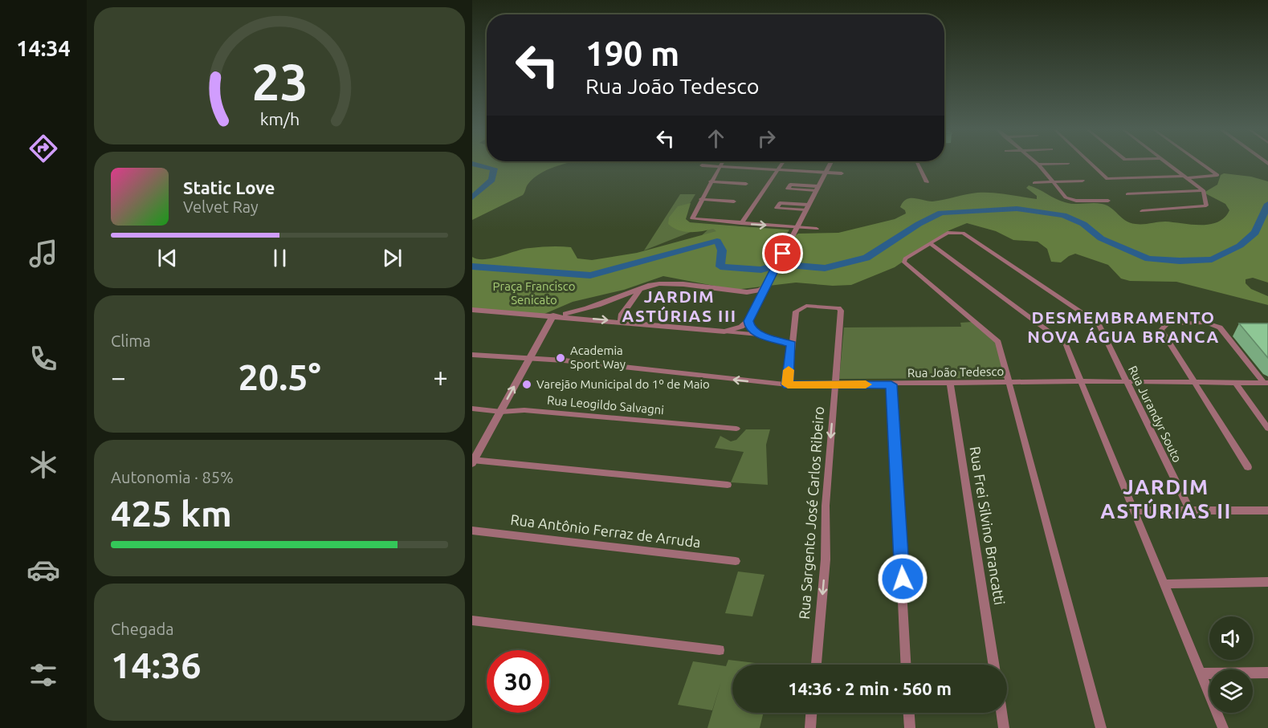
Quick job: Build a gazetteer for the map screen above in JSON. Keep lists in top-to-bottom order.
{
  "streets": {
    "street": [
      "Rua João Tedesco",
      "Rua Leogildo Salvagni",
      "Rua Jurandyr Souto",
      "Rua Sargento José Carlos Ribeiro",
      "Rua Frei Silvino Brancatti",
      "Rua Antônio Ferraz de Arruda"
    ]
  },
  "crossings": [
    ["Rua João Tedesco", "Rua Jurandyr Souto"],
    ["Rua João Tedesco", "Rua Sargento José Carlos Ribeiro"],
    ["Rua João Tedesco", "Rua Frei Silvino Brancatti"]
  ],
  "one_way": ["Rua Sargento José Carlos Ribeiro"],
  "districts": ["JARDIM ASTÚRIAS III", "DESMEMBRAMENTO NOVA ÁGUA BRANCA", "JARDIM ASTÚRIAS II"],
  "parks": ["Praça Francisco Senicato"],
  "places": ["Academia Sport Way", "Varejão Municipal do 1º de Maio"],
  "page": {
    "tabs": "14:34",
    "turn": ["190 m", "Rua João Tedesco"],
    "song": ["Static Love", "Velvet Ray"],
    "tile": [
      "Clima",
      ["Autonomia · 85%", "425 km"],
      ["Chegada", "14:36"]
    ],
    "heat": ["−", "20.5°", "+"],
    "limit": "30",
    "trip": "14:36 · 2 min · 560 m",
    "gauge": ["23", "km/h"]
  }
}
